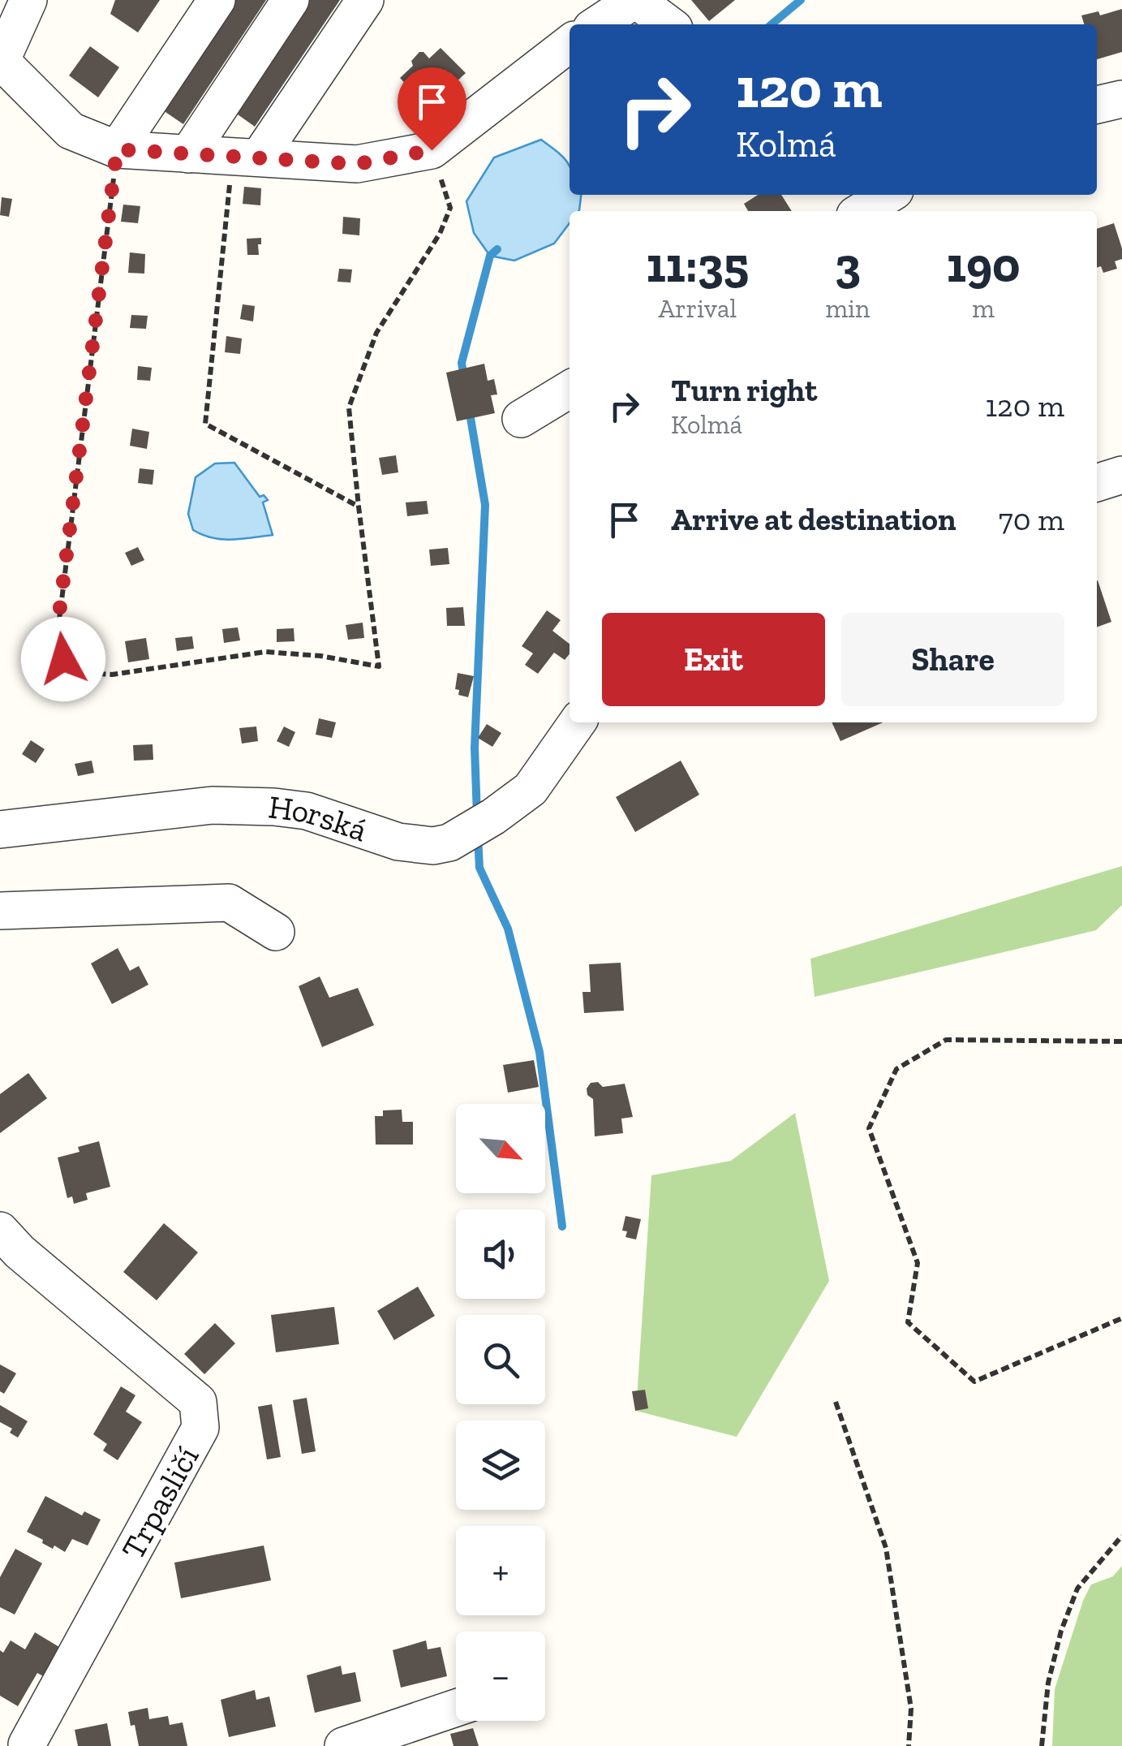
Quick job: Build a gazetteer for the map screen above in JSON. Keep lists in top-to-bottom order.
{
  "streets": {
    "street": ["Horská", "Trpasličí"]
  },
  "north": "bottom right",
  "page": {
    "turn": ["120 m", "Kolmá"],
    "eta": [
      "11:35",
      "Arrival",
      "3",
      "min",
      "190",
      "m"
    ],
    "list": [
      {
        "name": "Turn right",
        "note": "Kolmá",
        "value": "120 m"
      },
      {
        "name": "Arrive at destination",
        "value": "70 m"
      }
    ],
    "buttons": ["Exit", "Share"],
    "map_buttons": ["+", "−"]
  }
}
